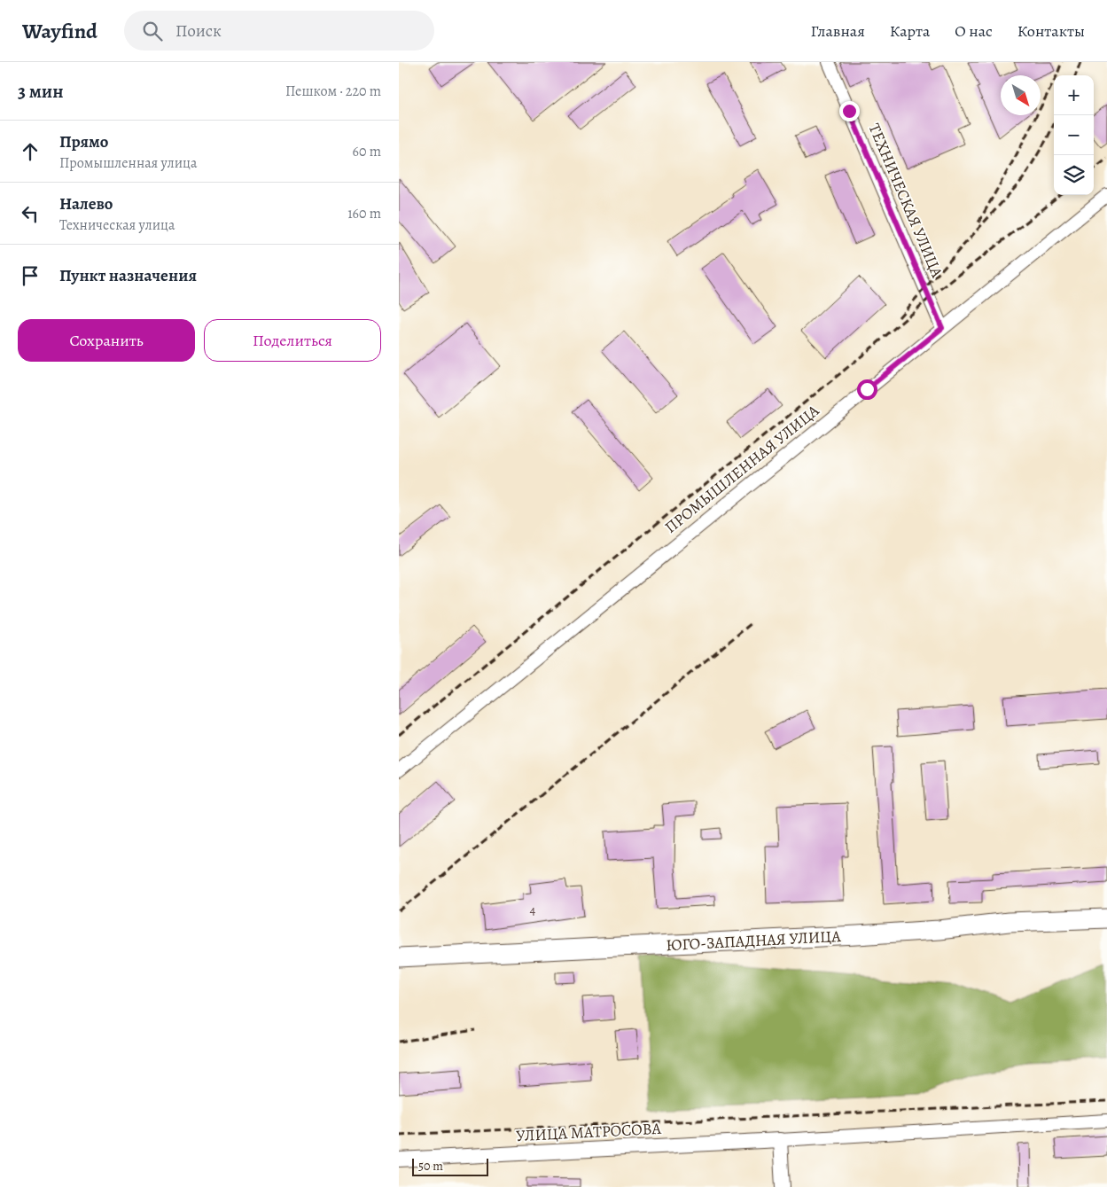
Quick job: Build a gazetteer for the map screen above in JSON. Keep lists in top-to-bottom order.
{
  "streets": {
    "main road": ["ЮГО-ЗАПАДНАЯ УЛИЦА"],
    "street": ["ТЕХНИЧЕСКАЯ УЛИЦА", "ПРОМЫШЛЕННАЯ УЛИЦА", "УЛИЦА МАТРОСОВА"]
  },
  "crossings": [
    ["ТЕХНИЧЕСКАЯ УЛИЦА", "ПРОМЫШЛЕННАЯ УЛИЦА"]
  ],
  "house_numbers": ["4"],
  "scale_bar": "50 m",
  "north": "bottom right",
  "page": {
    "header": "Wayfind",
    "search": "Поиск",
    "nav": [
      "Главная",
      "Карта",
      "О нас",
      "Контакты"
    ],
    "heading": ["3 мин", "Пешком · 220 m"],
    "map_buttons": ["+", "−"],
    "list": [
      ["Прямо", "Промышленная улица", "60 m"],
      ["Налево", "Техническая улица", "160 m"],
      "Пункт назначения"
    ],
    "buttons": ["Сохранить", "Поделиться"],
    "scale": "50 m"
  }
}
